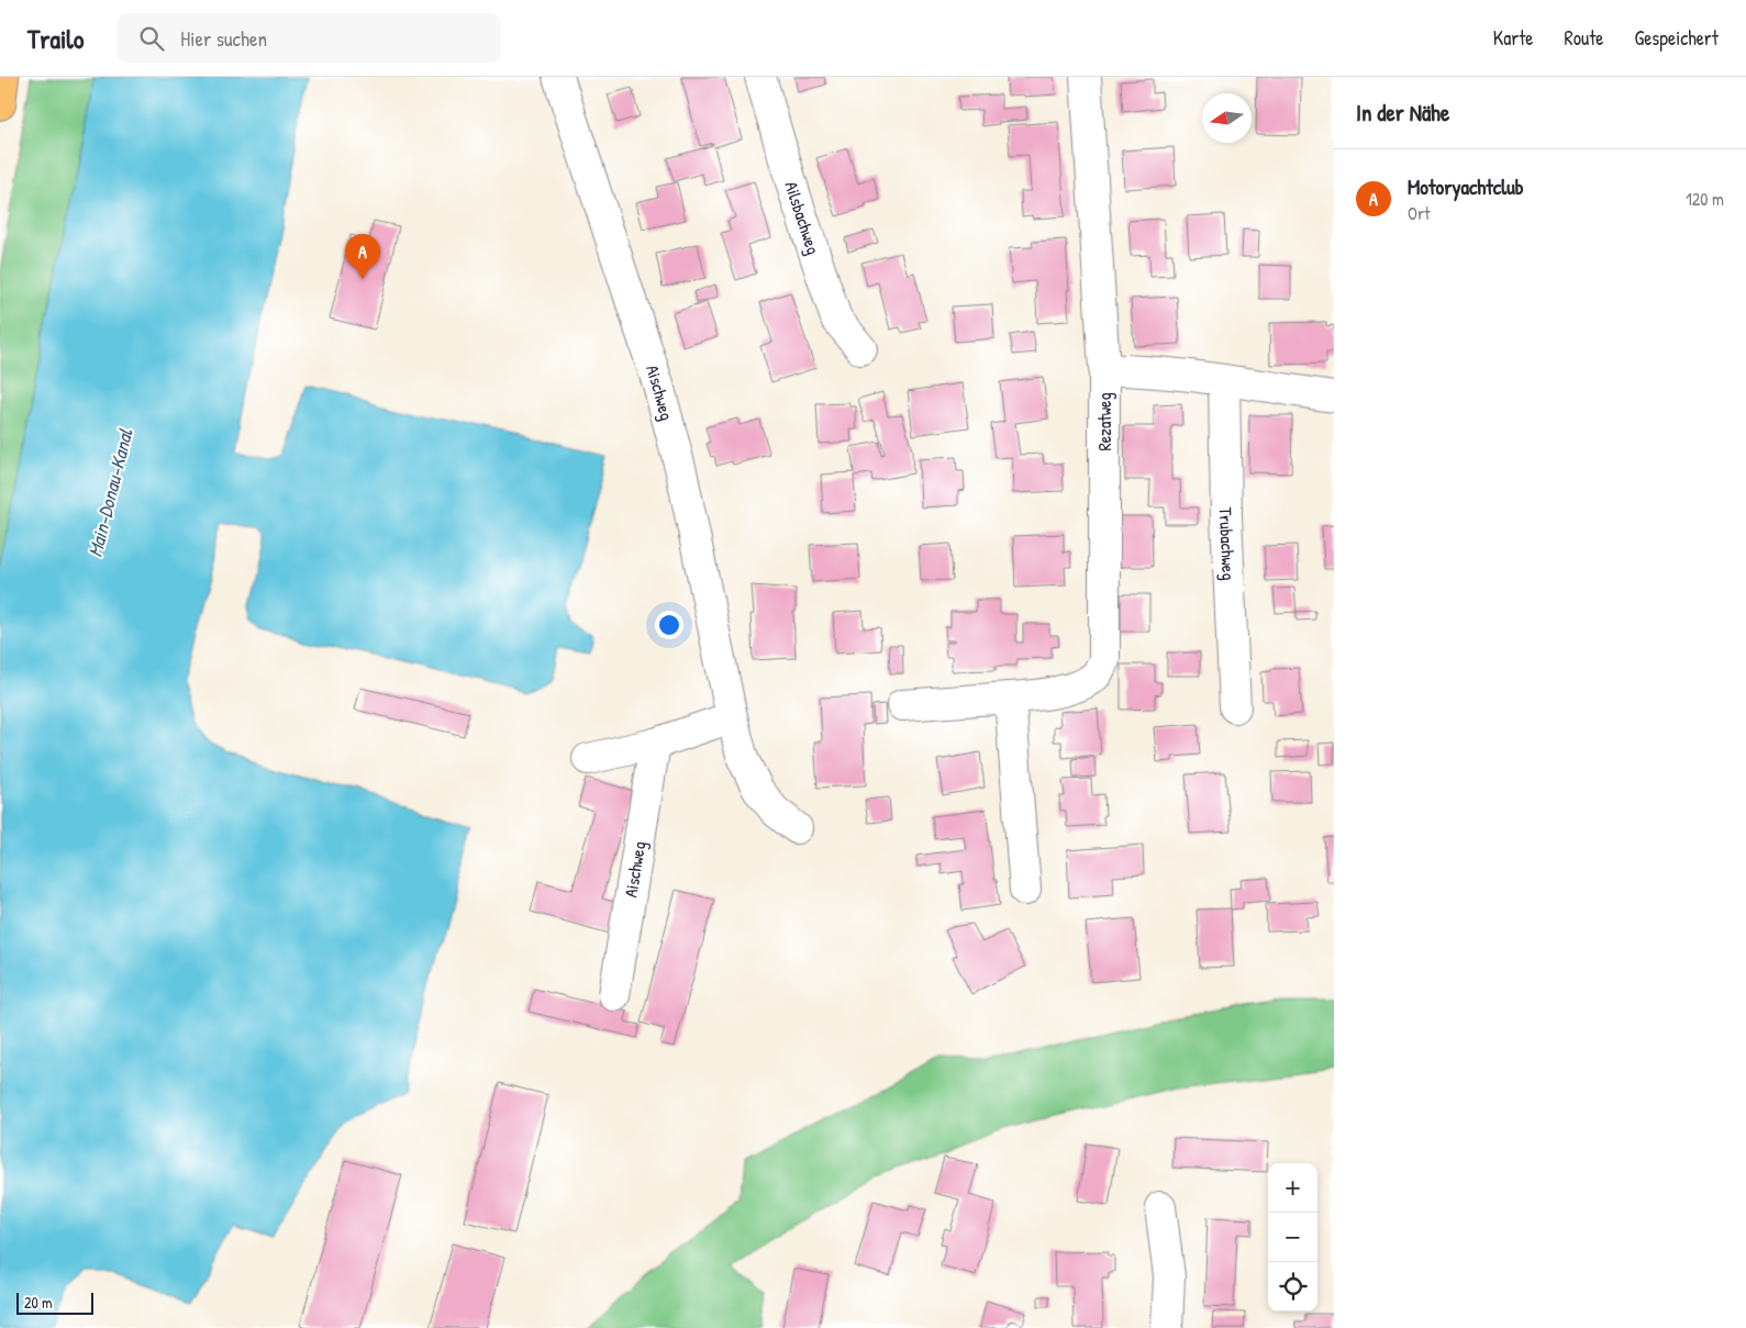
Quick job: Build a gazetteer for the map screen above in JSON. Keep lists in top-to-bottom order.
{
  "streets": {
    "street": [
      "Ailsbachweg",
      "Aischweg",
      "Rezatweg",
      "Trubachweg"
    ]
  },
  "water": ["Main-Donau-Kanal"],
  "scale_bar": "20 m",
  "north": "left",
  "page": {
    "header": "Trailo",
    "search": "Hier suchen",
    "nav": ["Karte", "Route", "Gespeichert"],
    "heading": "In der Nähe",
    "list": [
      {
        "mark": "A",
        "name": "Motoryachtclub",
        "note": "Ort",
        "value": "120 m"
      }
    ],
    "pins": "A",
    "map_buttons": ["+", "−"],
    "scale": "20 m"
  }
}
